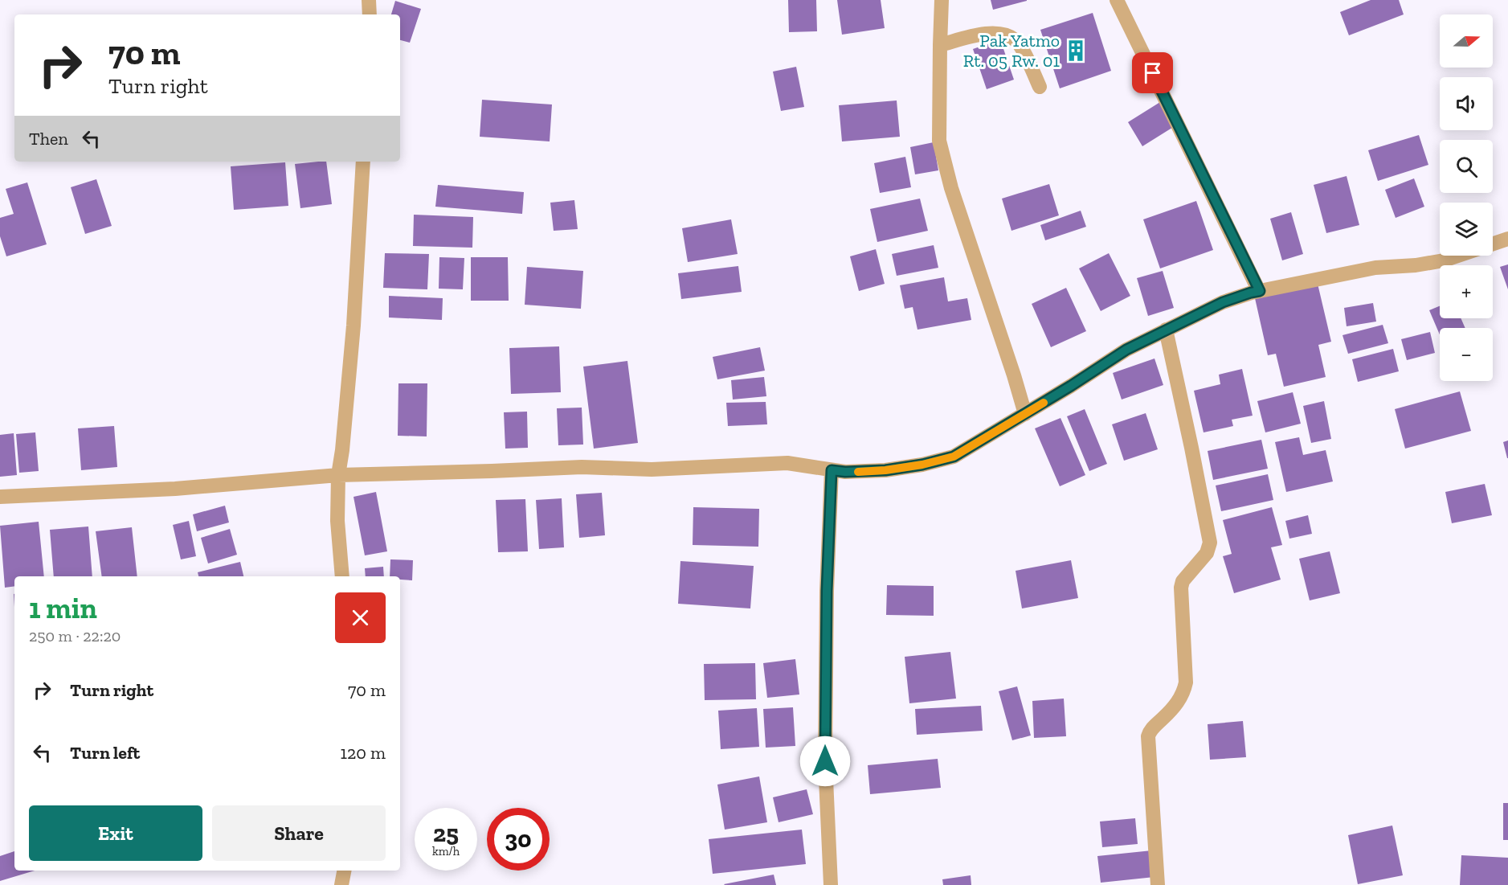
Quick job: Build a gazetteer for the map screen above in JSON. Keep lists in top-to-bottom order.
{
  "places": {
    "building": ["Pak Yatmo Rt. 05 Rw. 01"]
  },
  "north": "right",
  "page": {
    "map_buttons": ["+", "−"],
    "turn": ["70 m", "Turn right"],
    "then": "Then",
    "heading": ["1 min", "250 m · 22:20"],
    "list": [
      {
        "name": "Turn right",
        "value": "70 m"
      },
      {
        "name": "Turn left",
        "value": "120 m"
      }
    ],
    "buttons": ["Exit", "Share"],
    "speed": "25 km/h",
    "limit": "30"
  }
}
